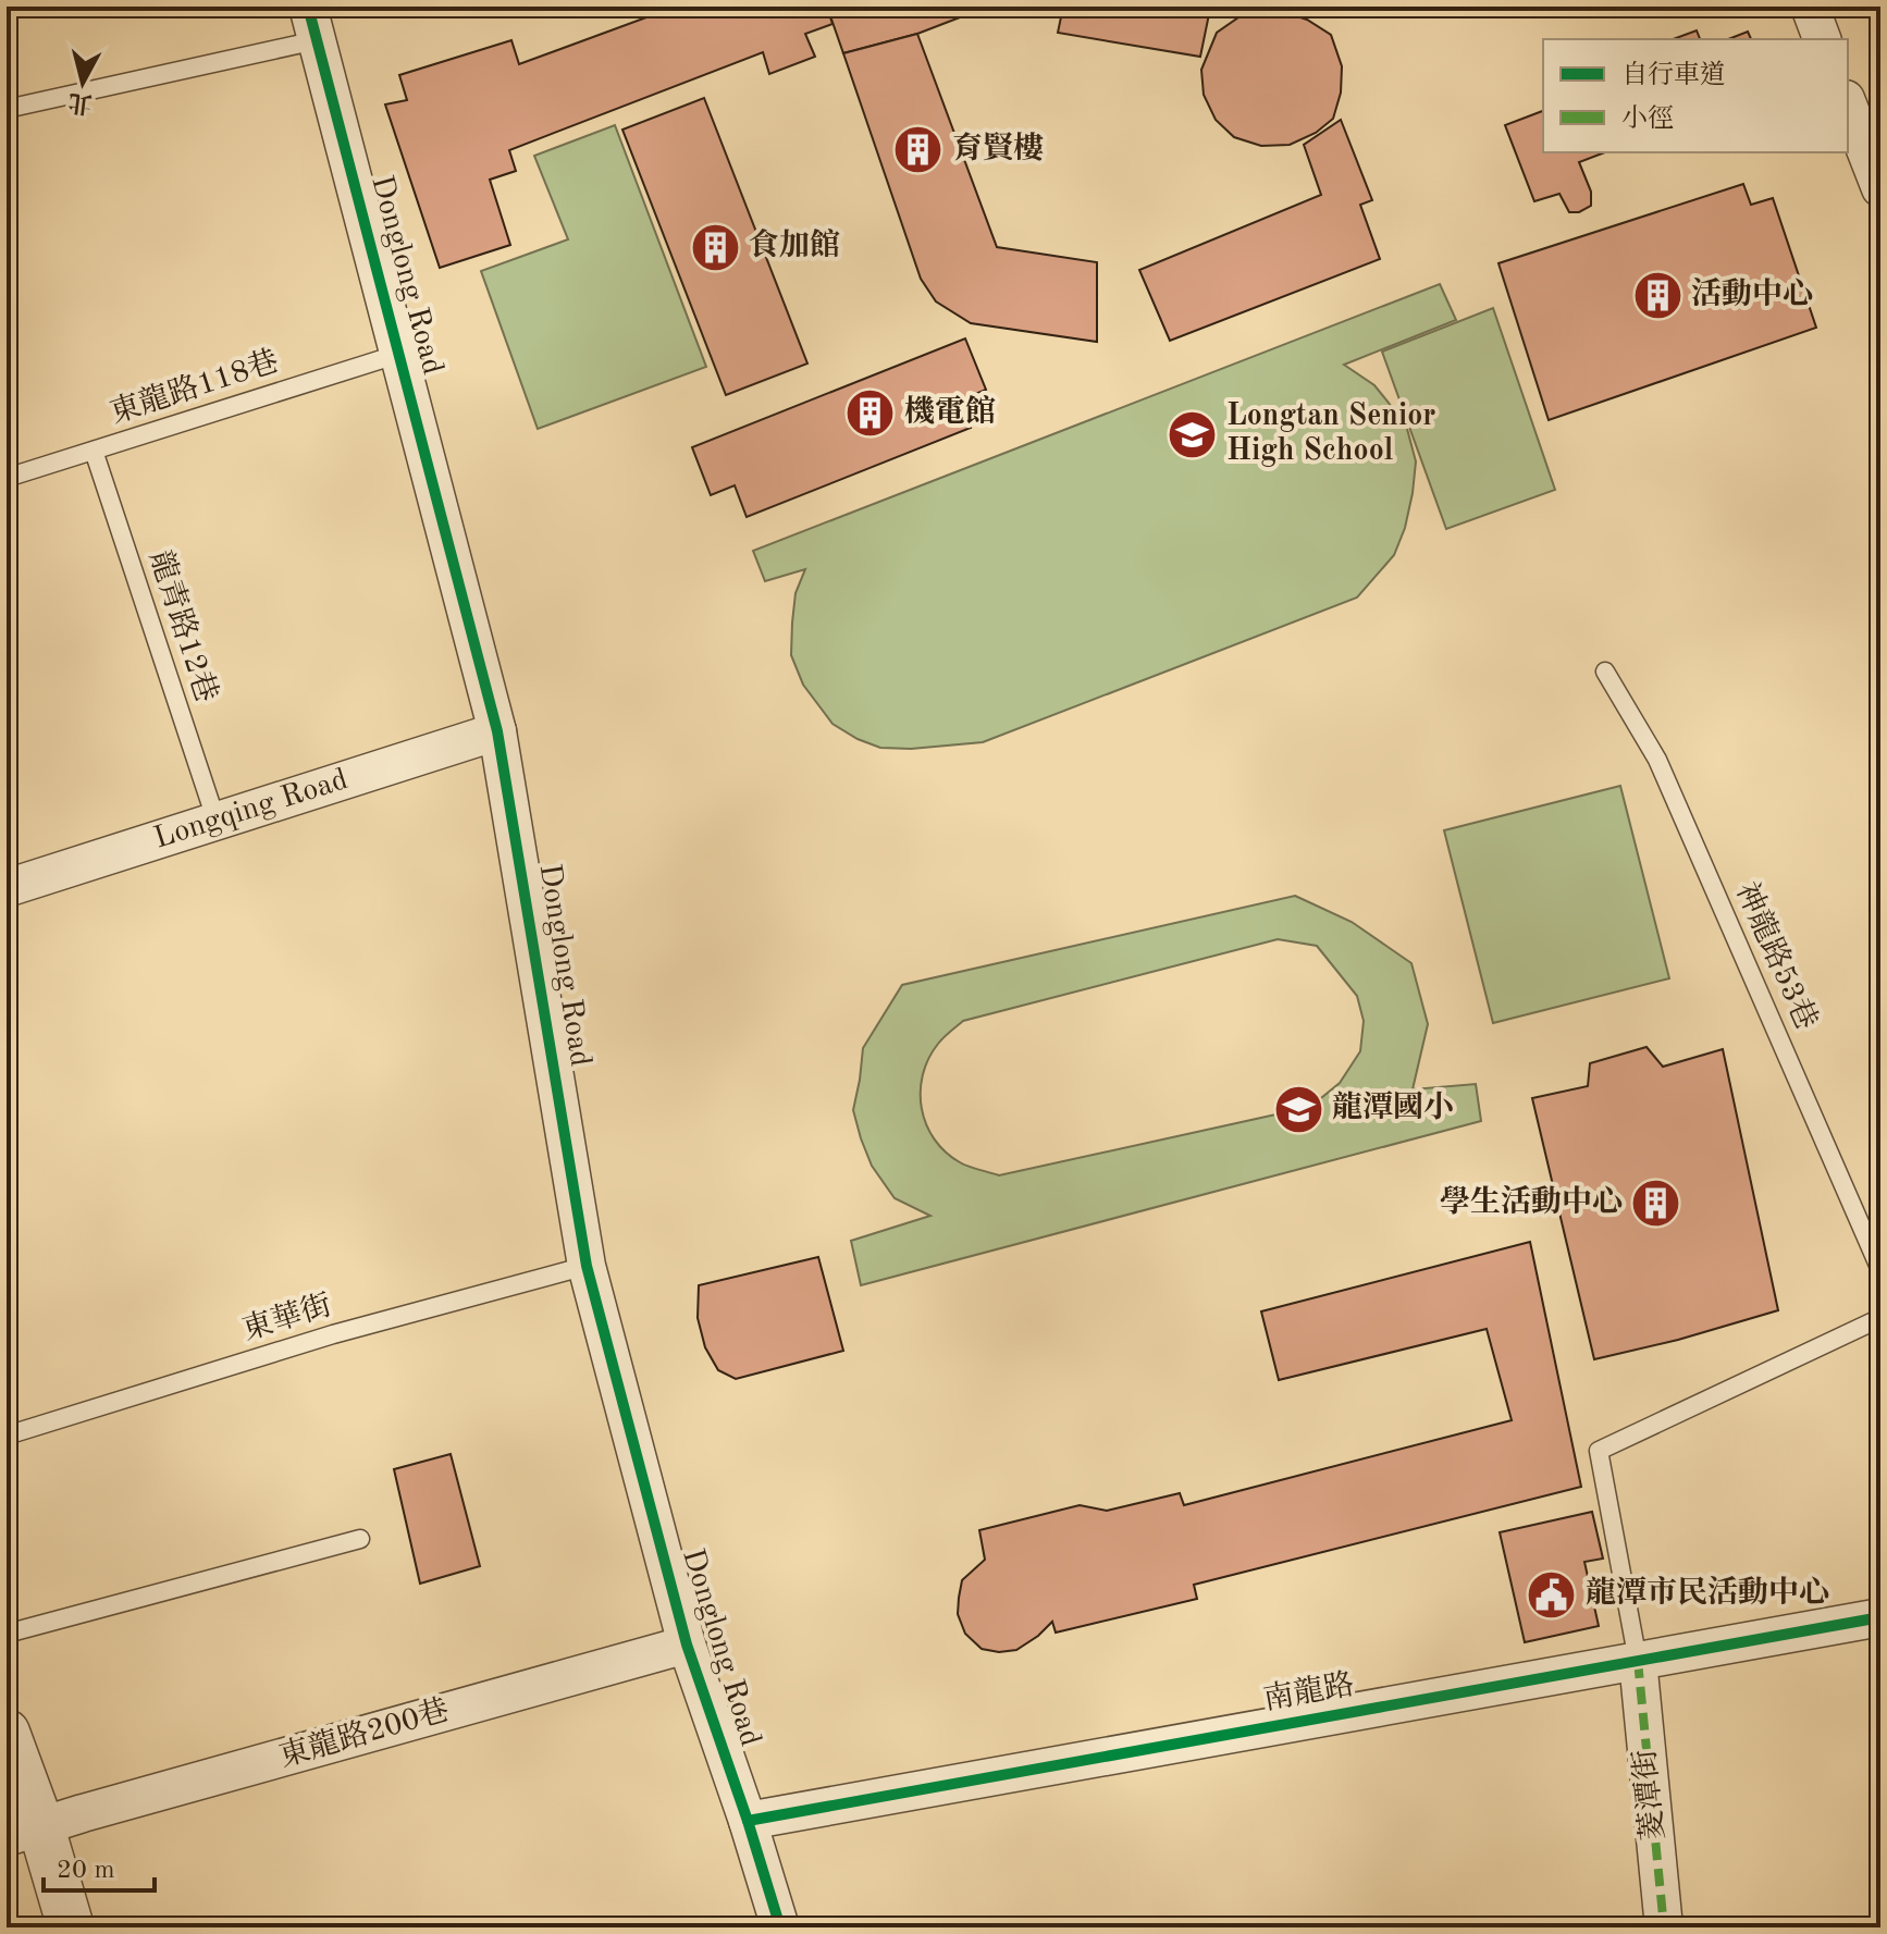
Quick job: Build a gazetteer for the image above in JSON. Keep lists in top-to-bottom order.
{
  "streets": {
    "street": [
      "Donglong Road",
      "Longqing Road",
      "南龍路",
      "東龍路200巷",
      "菱潭街"
    ],
    "lane": [
      "東龍路118巷",
      "龍青路12巷",
      "神龍路53巷",
      "東華街"
    ]
  },
  "crossings": [
    ["Donglong Road", "東龍路118巷"],
    ["Donglong Road", "Longqing Road"],
    ["Donglong Road", "東華街"],
    ["Donglong Road", "南龍路"],
    ["Donglong Road", "東龍路200巷"],
    ["東龍路118巷", "龍青路12巷"],
    ["龍青路12巷", "Longqing Road"],
    ["南龍路", "菱潭街"]
  ],
  "places": {
    "building": [
      "育賢樓",
      "食加館",
      "活動中心",
      "機電館",
      "學生活動中心"
    ],
    "school or university": ["Longtan Senior High School", "龍潭國小"],
    "public building": ["龍潭市民活動中心"]
  },
  "legend": ["自行車道", "小徑"],
  "scale_bar": "20 m",
  "north": "bottom"
}
